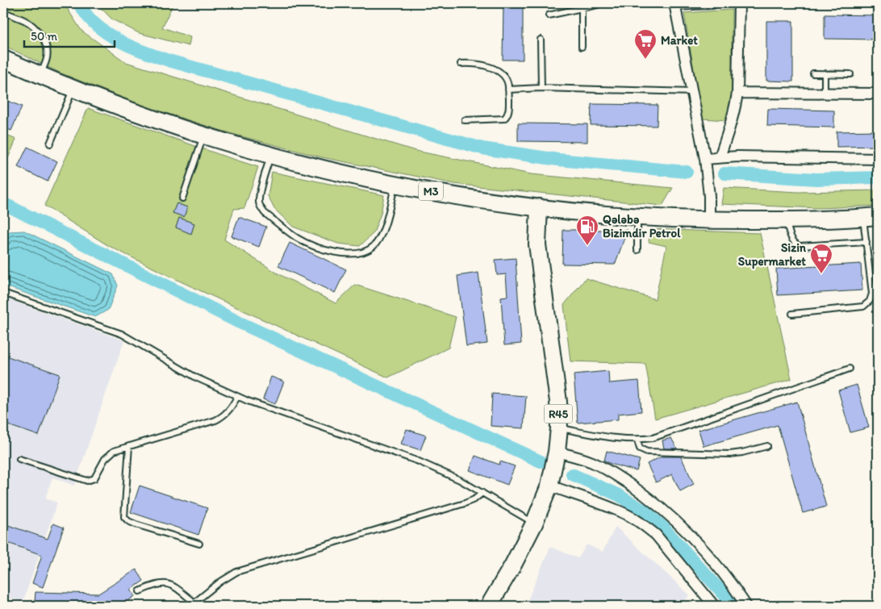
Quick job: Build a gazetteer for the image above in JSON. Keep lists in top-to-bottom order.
{
  "streets": {
    "main road": ["M3", "R45"]
  },
  "crossings": [
    ["M3", "R45"]
  ],
  "places": {
    "supermarket": ["Market", "Sizin Supermarket"],
    "fuel station": ["Qələbə Bizimdir Petrol"]
  },
  "scale_bar": "50 m"
}
